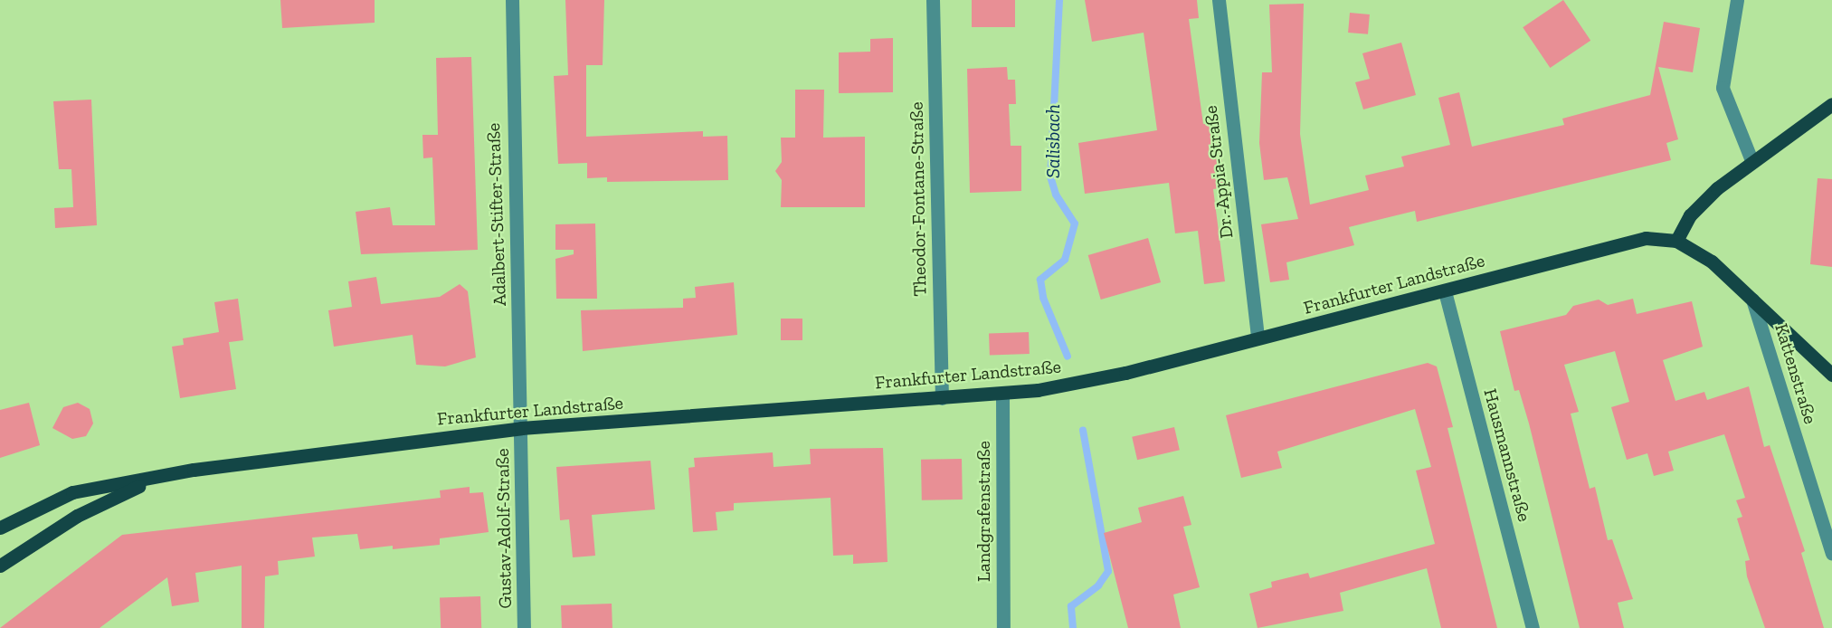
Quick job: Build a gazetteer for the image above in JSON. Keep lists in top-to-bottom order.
{
  "streets": {
    "main road": ["Frankfurter Landstraße"],
    "street": [
      "Dr.-Appia-Straße",
      "Theodor-Fontane-Straße",
      "Adalbert-Stifter-Straße",
      "Kattenstraße",
      "Hausmannstraße",
      "Landgrafenstraße",
      "Gustav-Adolf-Straße"
    ]
  },
  "crossings": [
    ["Dr.-Appia-Straße", "Frankfurter Landstraße"],
    ["Theodor-Fontane-Straße", "Frankfurter Landstraße"],
    ["Adalbert-Stifter-Straße", "Frankfurter Landstraße"],
    ["Adalbert-Stifter-Straße", "Gustav-Adolf-Straße"],
    ["Frankfurter Landstraße", "Hausmannstraße"],
    ["Frankfurter Landstraße", "Landgrafenstraße"],
    ["Frankfurter Landstraße", "Gustav-Adolf-Straße"]
  ],
  "water": ["Salisbach"]
}
